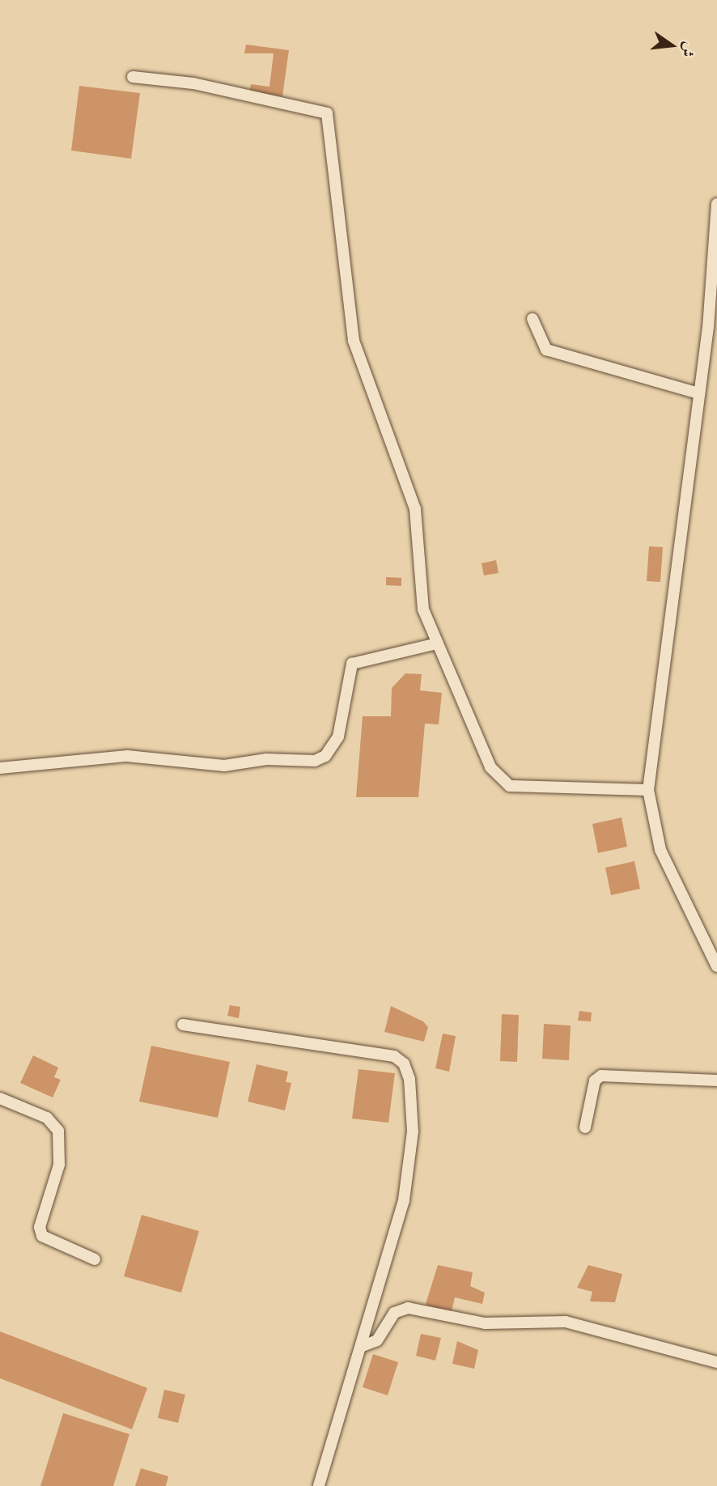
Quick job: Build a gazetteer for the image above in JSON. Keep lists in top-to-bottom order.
{
  "north": "right"
}
